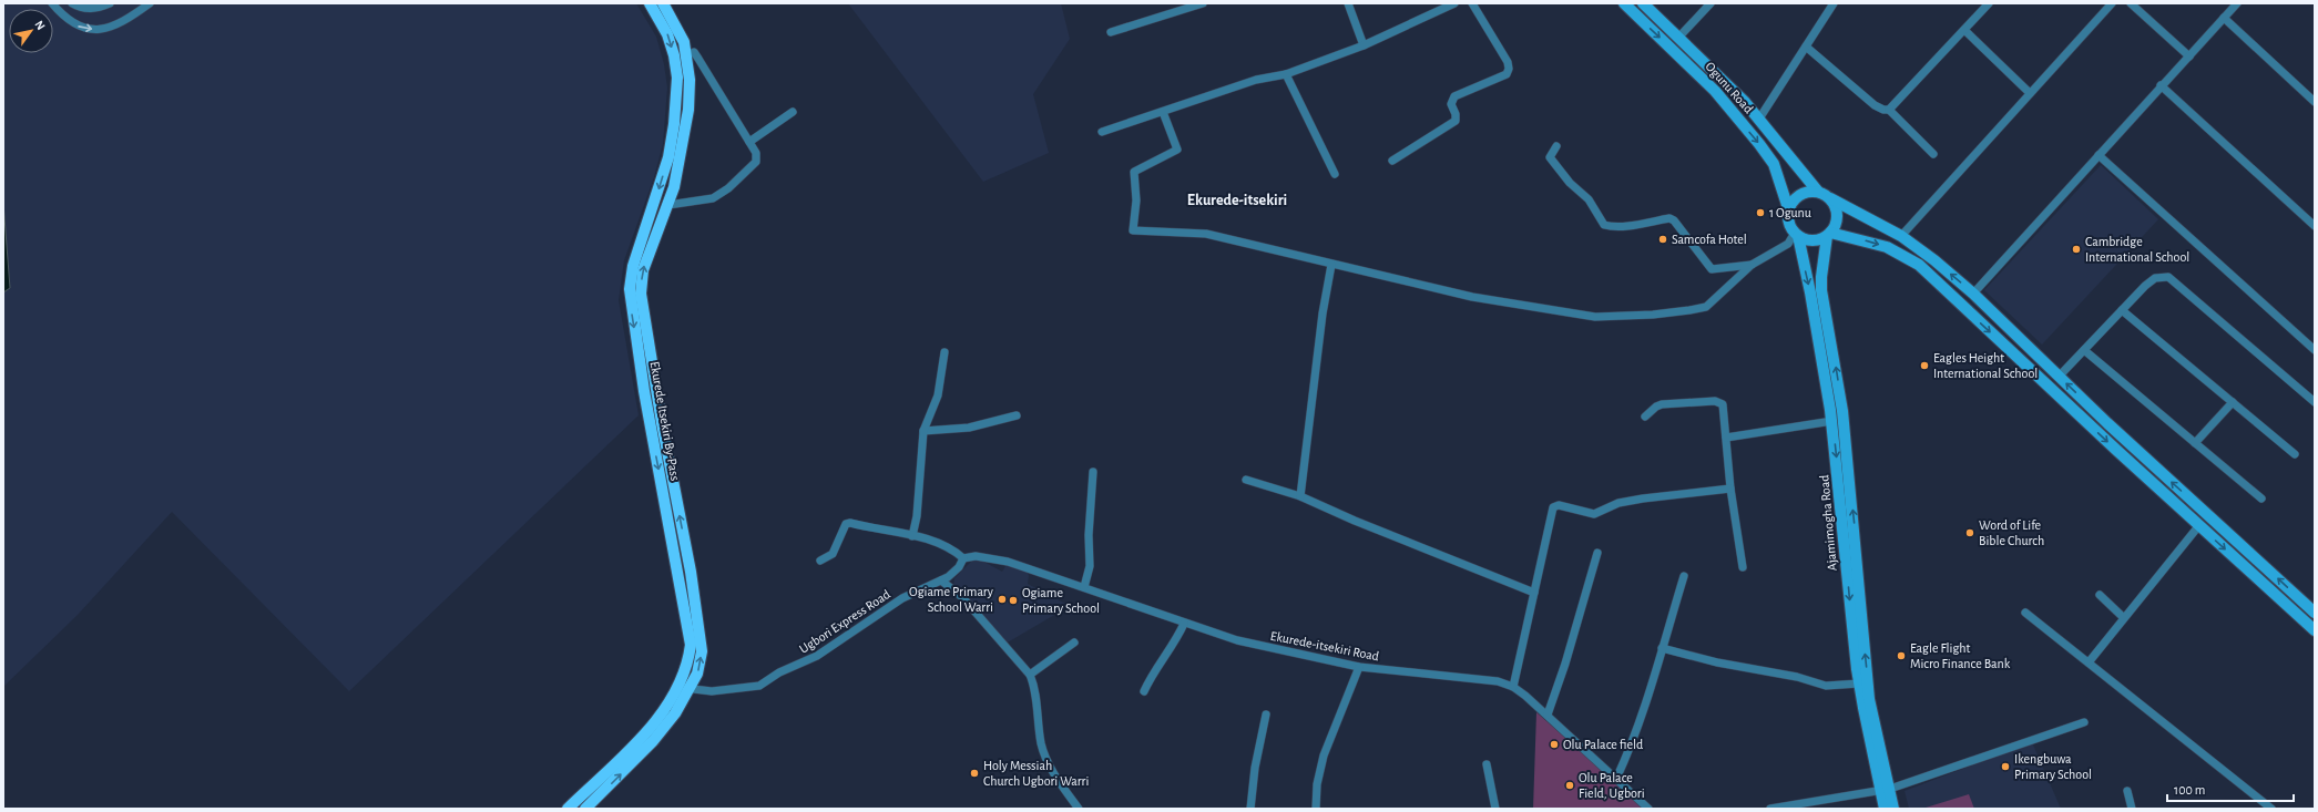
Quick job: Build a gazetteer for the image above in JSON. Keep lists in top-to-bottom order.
{
  "streets": {
    "main road": ["Ogunu Road", "Ekurede Itsekiri By-Pass", "Ajamimogha Road"],
    "street": ["Ugbori Express Road", "Ekurede-itsekiri Road"]
  },
  "crossings": [
    ["Ogunu Road", "Ajamimogha Road"],
    ["Ekurede Itsekiri By-Pass", "Ugbori Express Road"],
    ["Ugbori Express Road", "Ekurede-itsekiri Road"]
  ],
  "districts": ["Ekurede-itsekiri"],
  "places": [
    "1 Ogunu",
    "Samcofa Hotel",
    "Cambridge International School",
    "Eagles Height International School",
    "Word of Life Bible Church",
    "Ogiame Primary School Warri",
    "Ogiame Primary School",
    "Eagle Flight Micro Finance Bank",
    "Olu Palace field",
    "Ikengbuwa Primary School",
    "Holy Messiah Church Ugbori Warri",
    "Olu Palace Field, Ugbori"
  ],
  "scale_bar": "100 m",
  "north": "top right"
}
